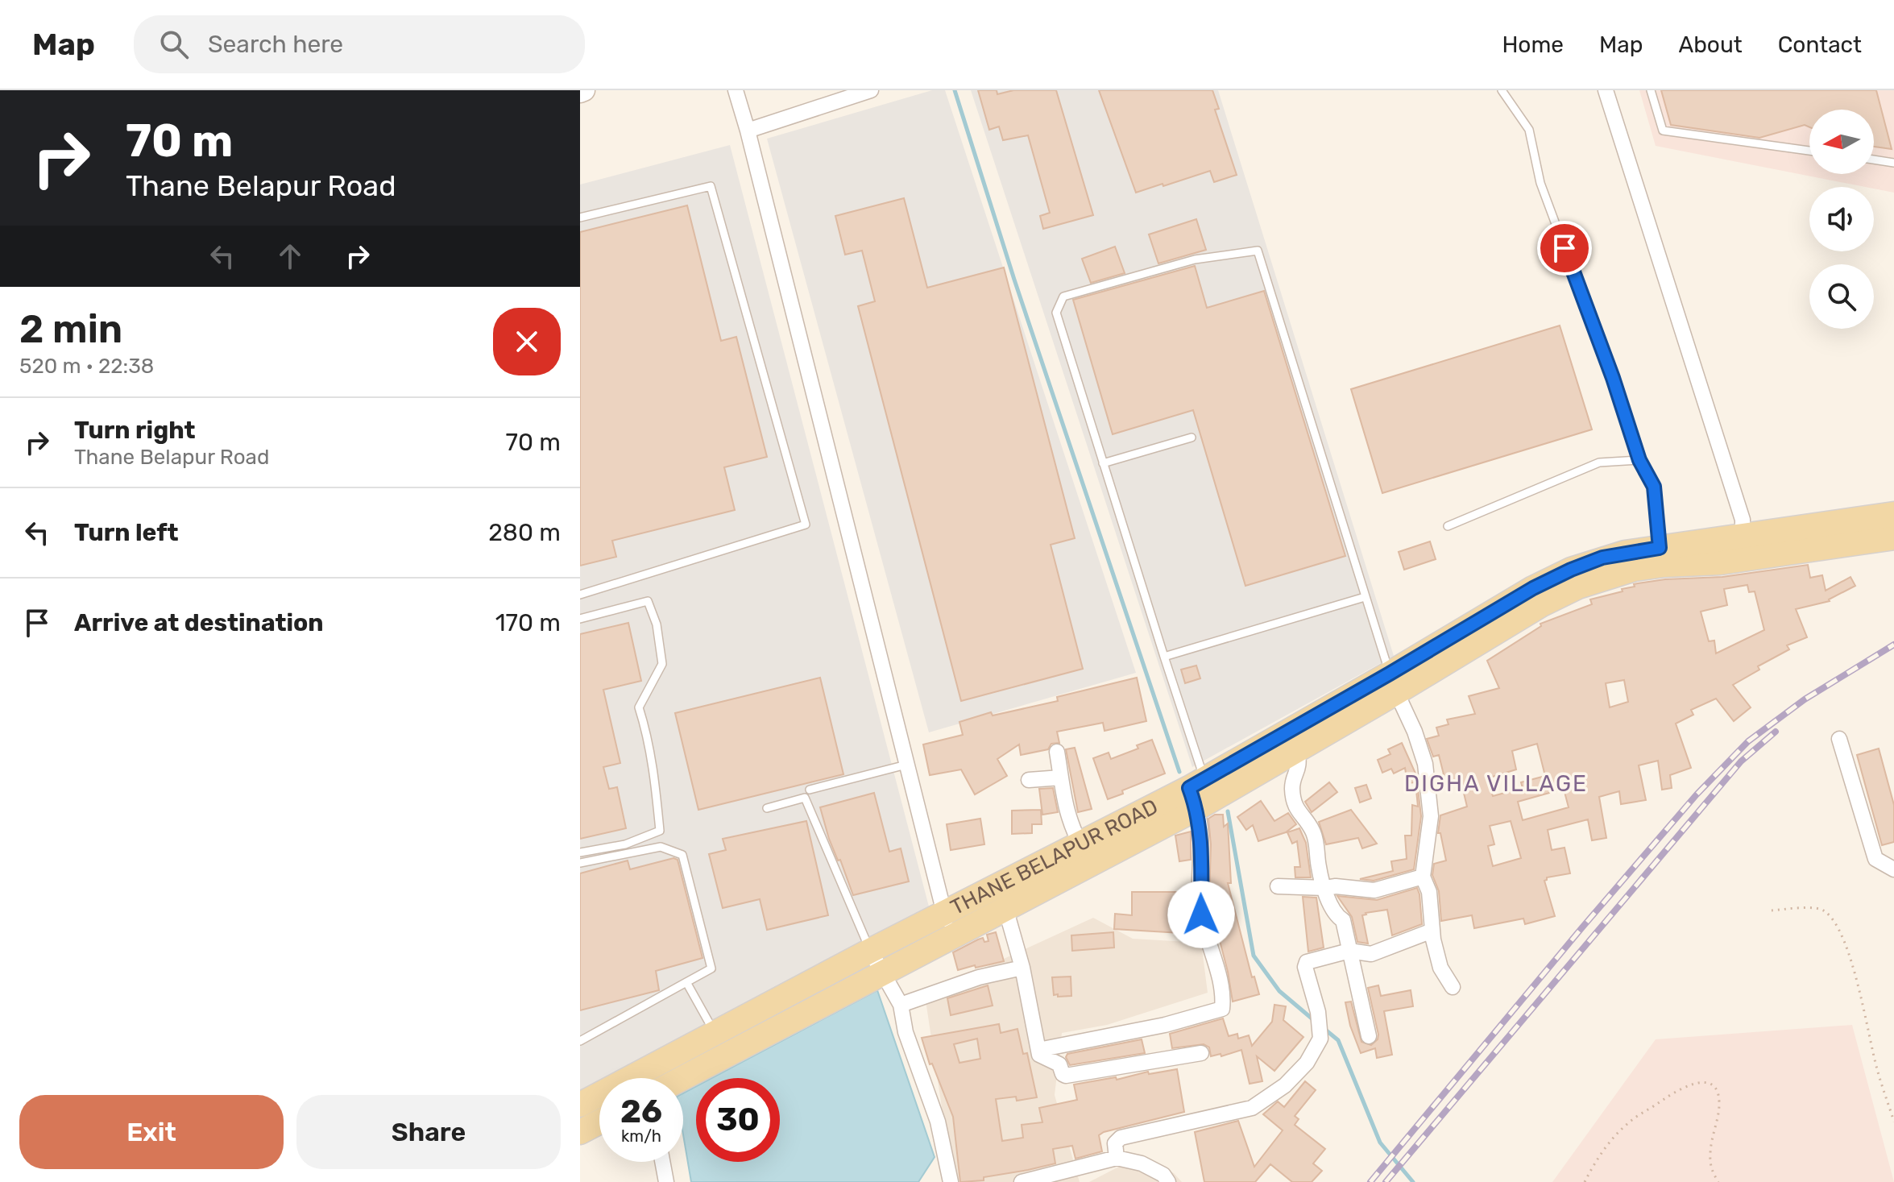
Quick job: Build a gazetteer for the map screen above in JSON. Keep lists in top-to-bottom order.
{
  "streets": {
    "main road": ["THANE BELAPUR ROAD"]
  },
  "districts": ["DIGHA VILLAGE"],
  "north": "left",
  "page": {
    "header": "Map",
    "search": "Search here",
    "nav": [
      "Home",
      "Map",
      "About",
      "Contact"
    ],
    "turn": ["70 m", "Thane Belapur Road"],
    "heading": ["2 min", "520 m · 22:38"],
    "list": [
      {
        "name": "Turn right",
        "note": "Thane Belapur Road",
        "value": "70 m"
      },
      {
        "name": "Turn left",
        "value": "280 m"
      },
      {
        "name": "Arrive at destination",
        "value": "170 m"
      }
    ],
    "speed": "26 km/h",
    "limit": "30",
    "buttons": ["Exit", "Share"]
  }
}
